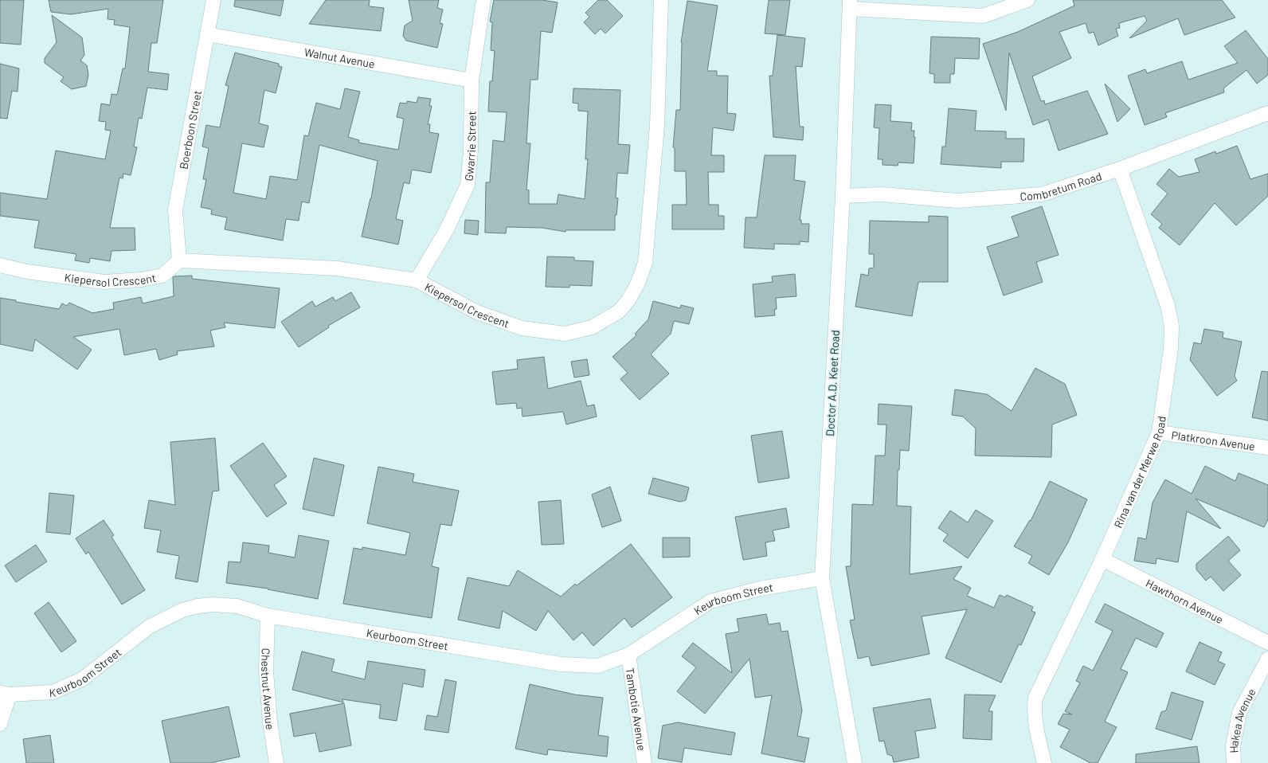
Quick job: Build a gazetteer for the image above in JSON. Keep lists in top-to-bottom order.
{
  "streets": {
    "street": [
      "Walnut Avenue",
      "Boerboon Street",
      "Gwarrie Street",
      "Combretum Road",
      "Kiepersol Crescent",
      "Doctor A.D. Keet Road",
      "Platkroon Avenue",
      "Rina van der Merwe Road",
      "Keurboom Street",
      "Hawthorn Avenue",
      "Chestnut Avenue",
      "Tambotie Avenue",
      "Hakea Avenue"
    ]
  },
  "crossings": [
    ["Walnut Avenue", "Boerboon Street"],
    ["Walnut Avenue", "Gwarrie Street"],
    ["Boerboon Street", "Kiepersol Crescent"],
    ["Gwarrie Street", "Kiepersol Crescent"],
    ["Combretum Road", "Doctor A.D. Keet Road"],
    ["Combretum Road", "Rina van der Merwe Road"],
    ["Doctor A.D. Keet Road", "Keurboom Street"],
    ["Platkroon Avenue", "Rina van der Merwe Road"],
    ["Rina van der Merwe Road", "Hawthorn Avenue"],
    ["Keurboom Street", "Chestnut Avenue"],
    ["Keurboom Street", "Tambotie Avenue"]
  ]
}
